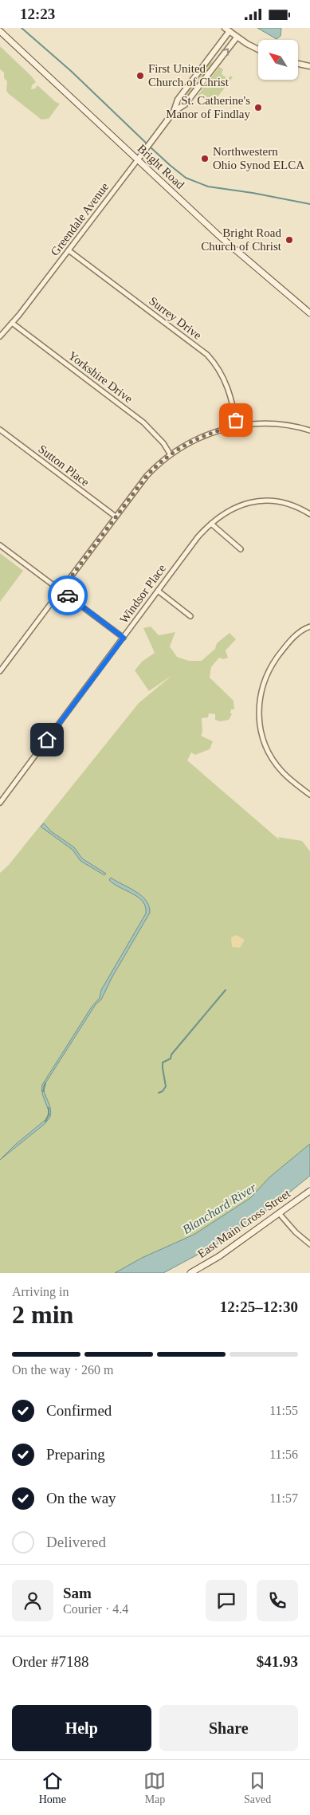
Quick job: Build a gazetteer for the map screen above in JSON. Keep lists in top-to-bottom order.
{
  "streets": {
    "main road": ["Bright Road", "East Main Cross Street"],
    "street": [
      "Greendale Avenue",
      "Surrey Drive",
      "Yorkshire Drive",
      "Sutton Place",
      "Windsor Place"
    ]
  },
  "crossings": [
    ["Bright Road", "Greendale Avenue"],
    ["Greendale Avenue", "Surrey Drive"],
    ["Greendale Avenue", "Yorkshire Drive"]
  ],
  "water": ["Blanchard River"],
  "places": [
    "First United Church of Christ",
    "St. Catherine's Manor of Findlay",
    "Northwestern Ohio Synod ELCA",
    "Bright Road Church of Christ"
  ],
  "north": "top left",
  "page": {
    "status": "12:23",
    "heading": ["2 min", "Arriving in", "12:25–12:30"],
    "panel": [
      "Sam",
      "Courier · 4.4",
      "Order #7188",
      "$41.93"
    ],
    "bar": "On the way · 260 m",
    "list": [
      ["Confirmed", "11:55"],
      ["Preparing", "11:56"],
      ["On the way", "11:57"],
      "Delivered"
    ],
    "buttons": ["Help", "Share"],
    "tabs": ["Home", "Map", "Saved"]
  }
}
